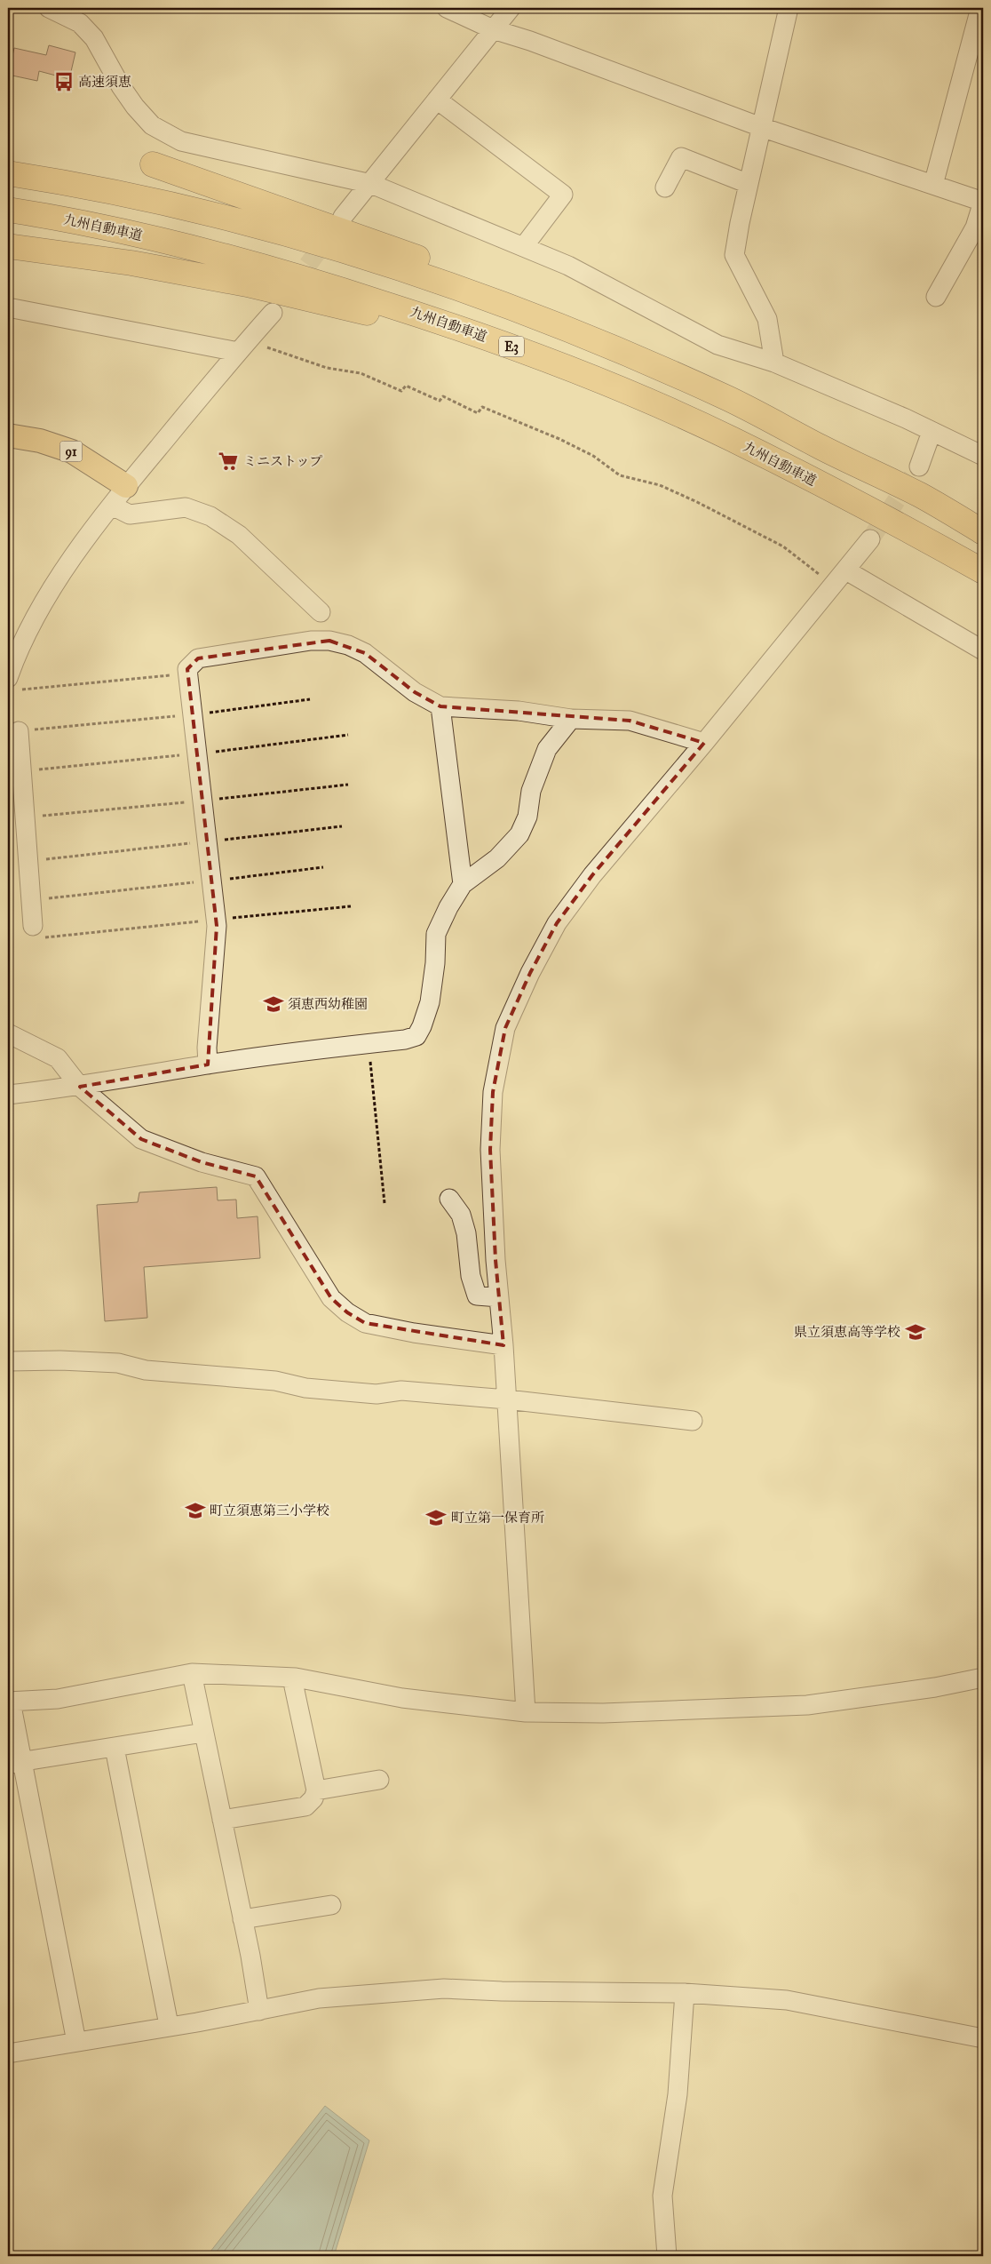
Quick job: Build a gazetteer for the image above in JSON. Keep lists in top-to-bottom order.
{
  "streets": {
    "highway": ["九州自動車道", "E3"],
    "main road": ["91"]
  },
  "places": {
    "bus stop": ["高速須恵"],
    "supermarket": ["ミニストップ"],
    "school or university": [
      "須恵西幼稚園",
      "県立須恵高等学校",
      "町立須恵第三小学校",
      "町立第一保育所"
    ]
  }
}
